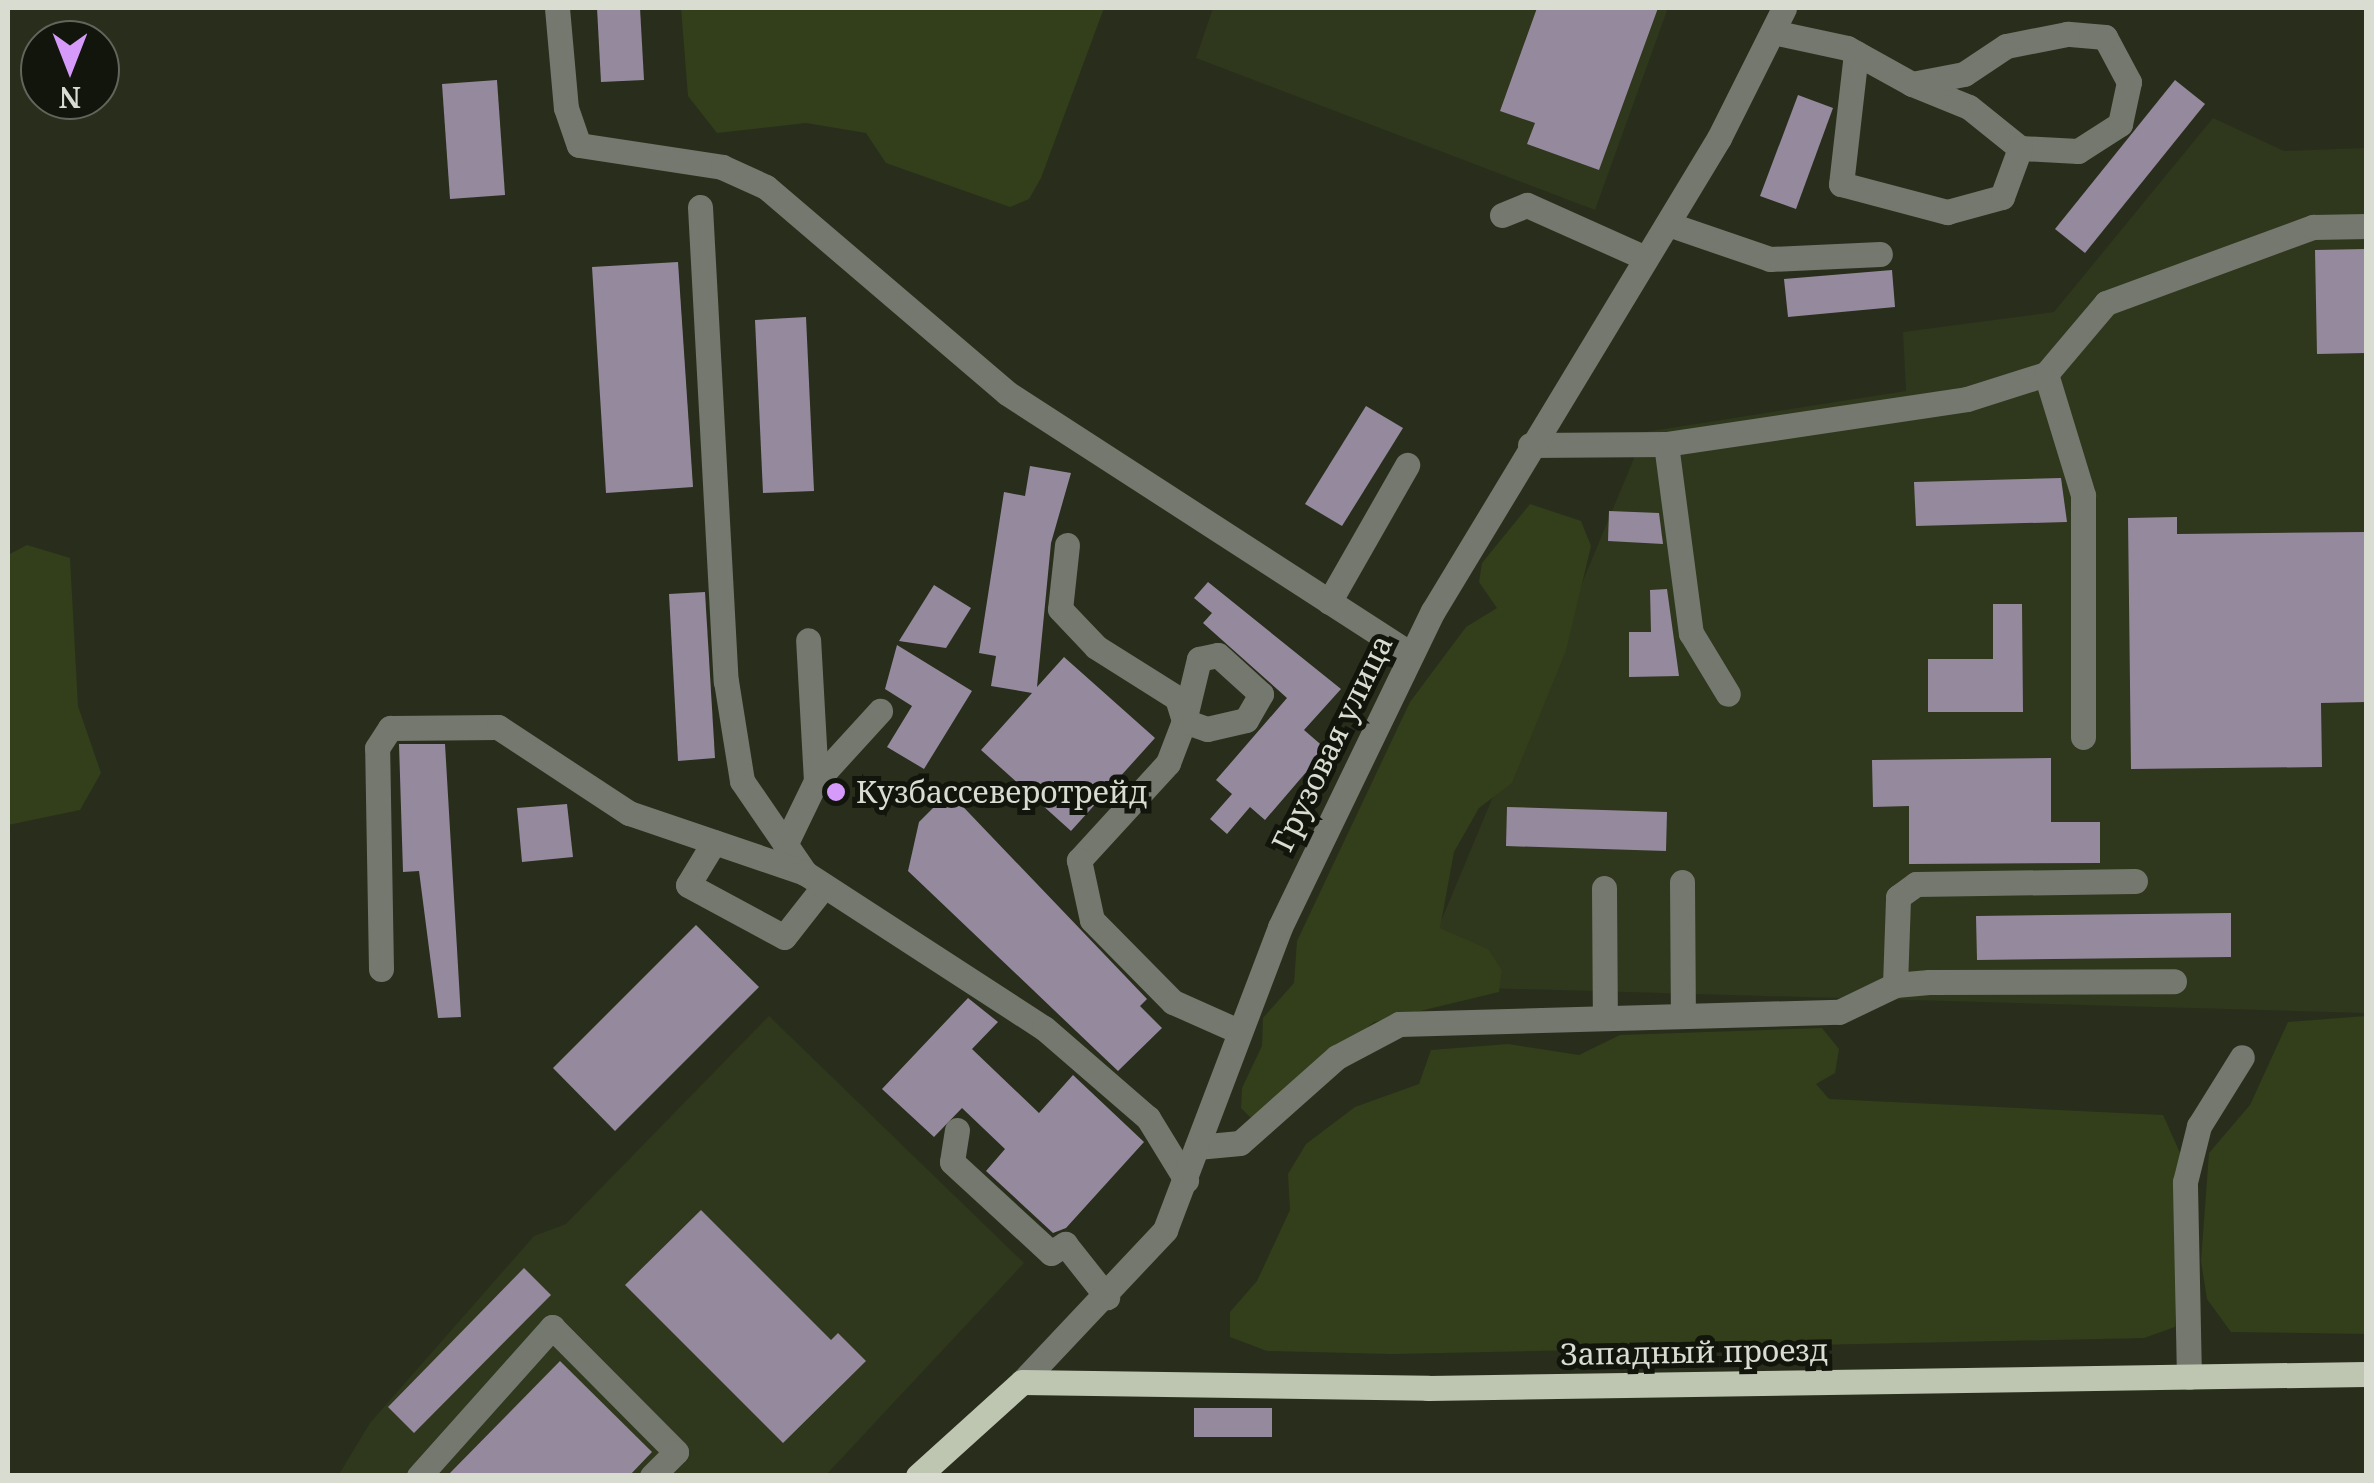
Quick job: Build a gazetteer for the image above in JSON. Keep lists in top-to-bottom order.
{
  "streets": {
    "main road": ["Грузовая улица", "Западный проезд"]
  },
  "crossings": [
    ["Грузовая улица", "Западный проезд"]
  ],
  "places": ["Кузбассеверотрейд"],
  "north": "bottom"
}
